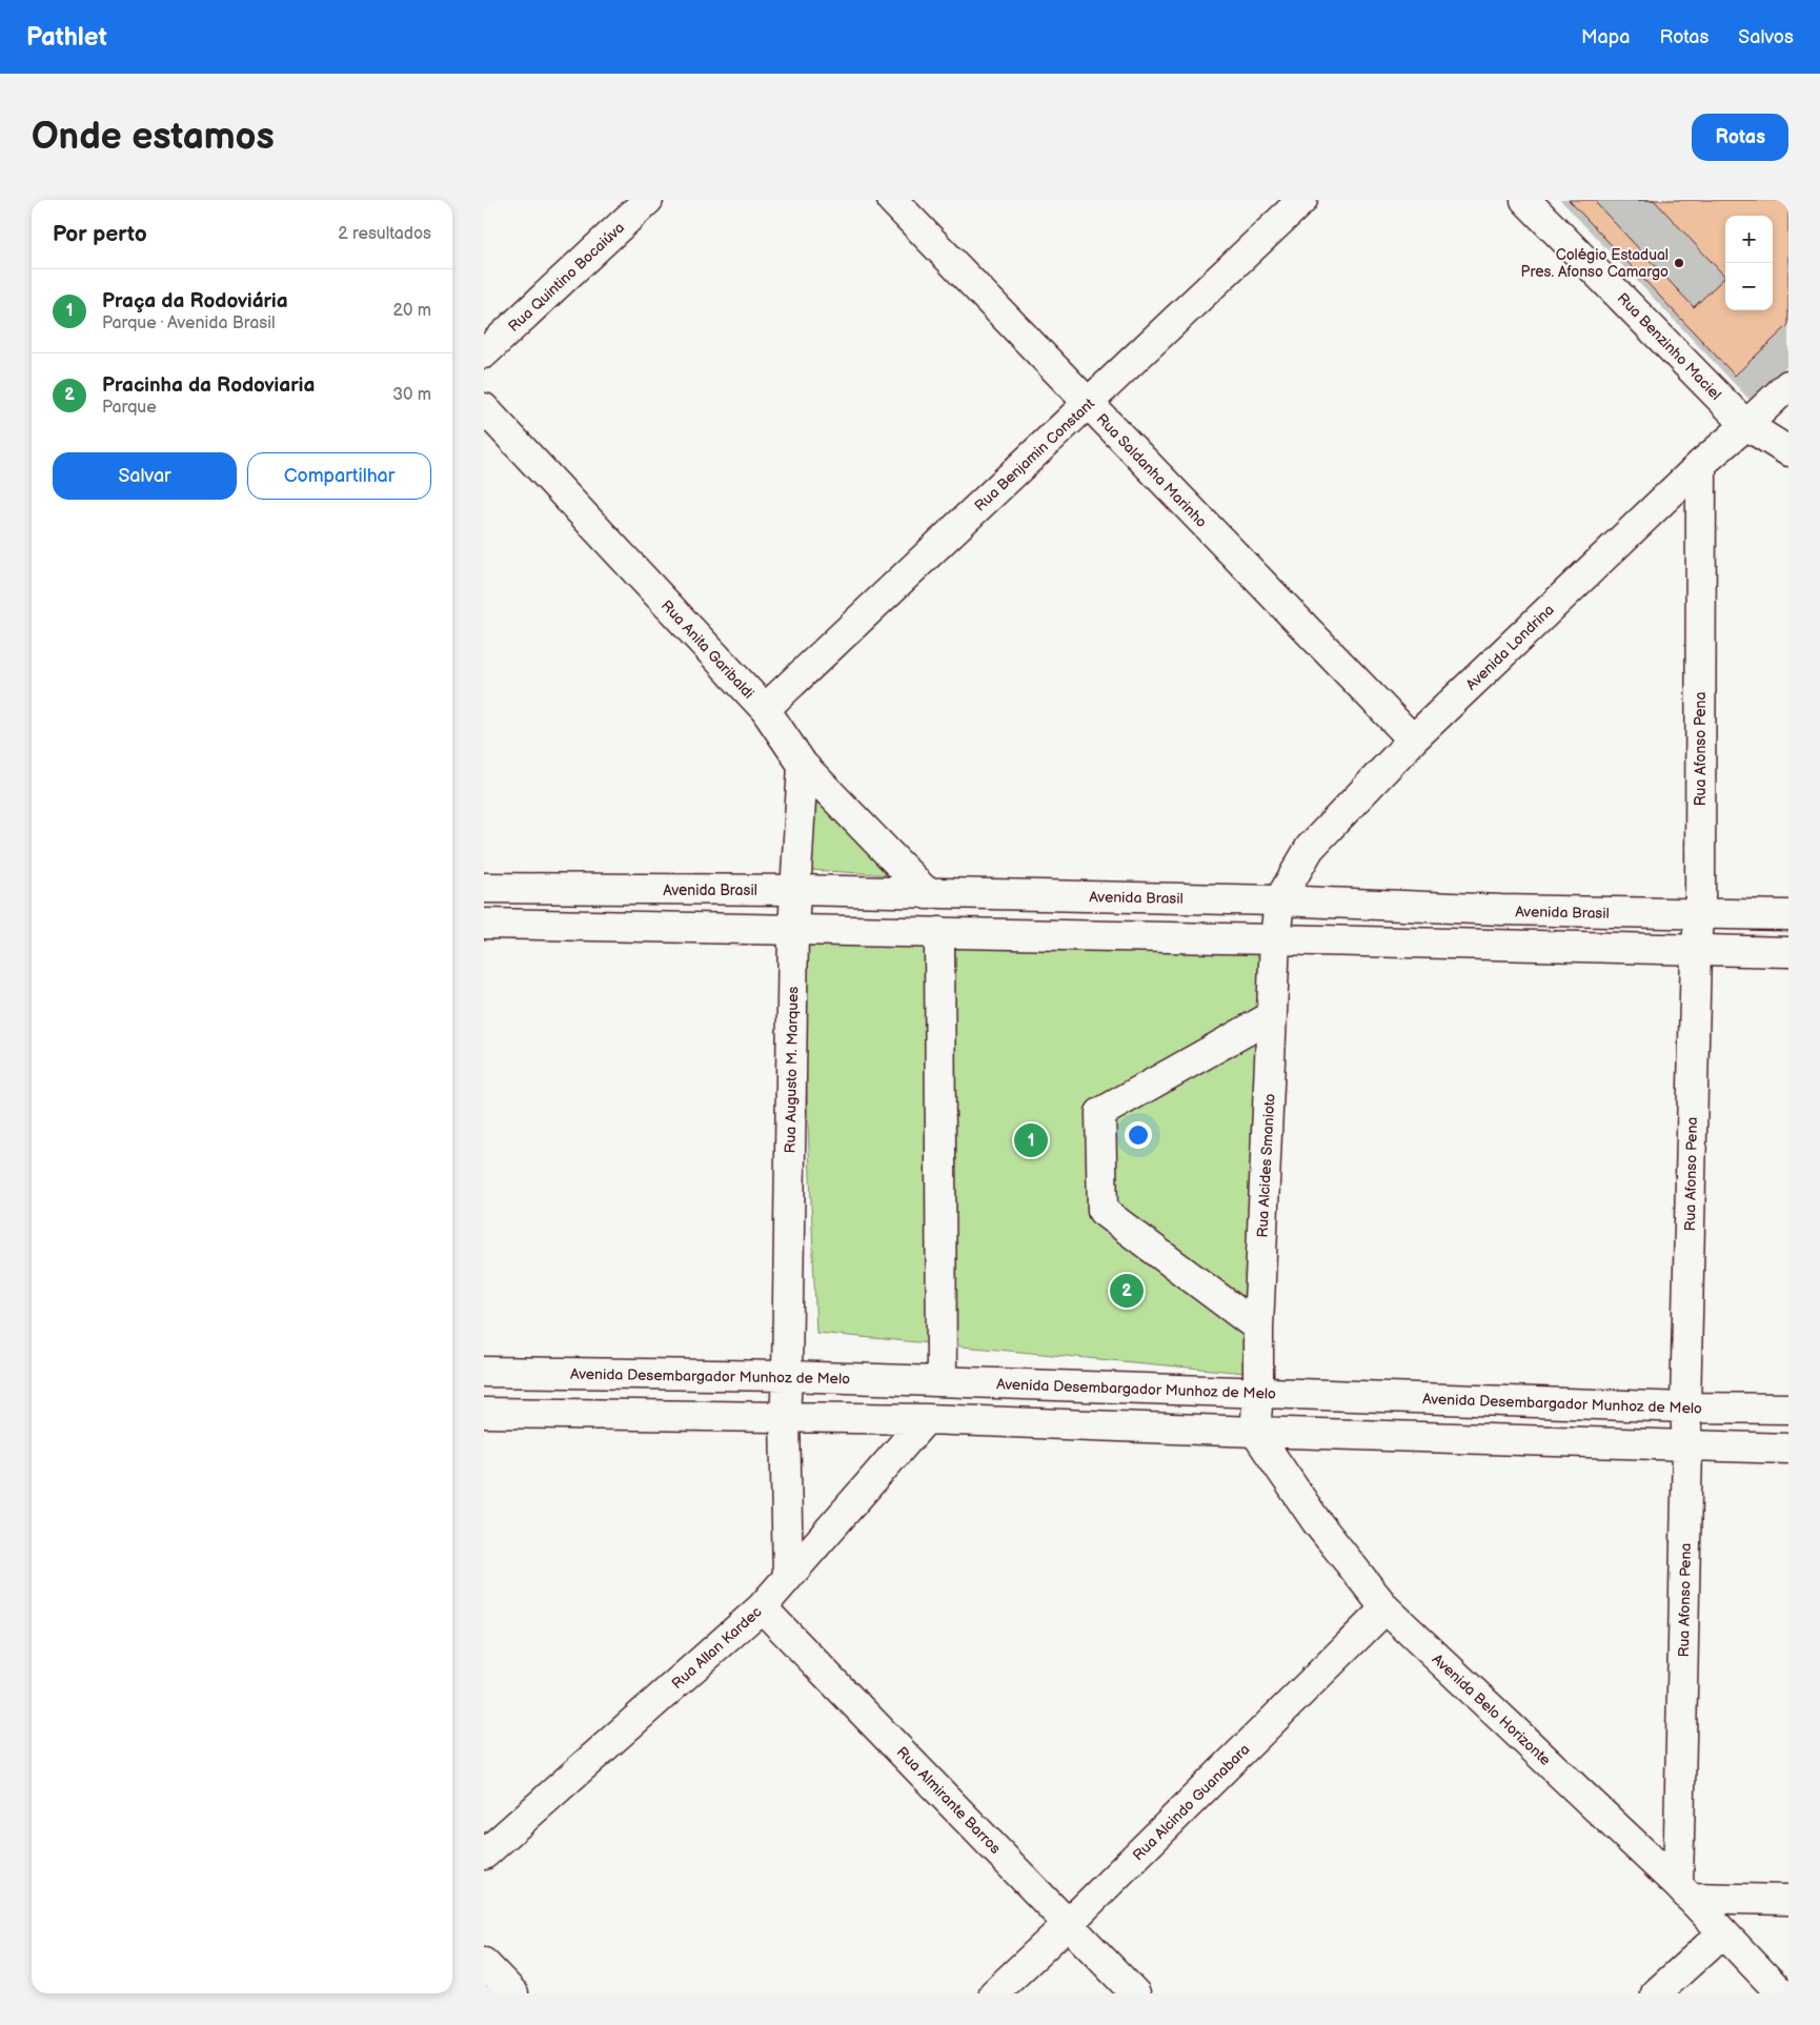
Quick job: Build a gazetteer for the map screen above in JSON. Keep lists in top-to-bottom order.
{
  "streets": {
    "street": [
      "Rua Quintino Bocaiúva",
      "Rua Benzinho Maciel",
      "Rua Benjamin Constant",
      "Rua Saldanha Marinho",
      "Avenida Londrina",
      "Rua Anita Garibaldi",
      "Rua Afonso Pena",
      "Avenida Brasil",
      "Rua Augusto M. Marques",
      "Rua Alcides Smanioto",
      "Avenida Desembargador Munhoz de Melo",
      "Rua Allan Kardec",
      "Avenida Belo Horizonte",
      "Rua Almirante Barros",
      "Rua Alcindo Guanabara"
    ]
  },
  "crossings": [
    ["Rua Benzinho Maciel", "Avenida Londrina"],
    ["Rua Benjamin Constant", "Rua Saldanha Marinho"],
    ["Rua Benjamin Constant", "Rua Anita Garibaldi"],
    ["Rua Saldanha Marinho", "Avenida Londrina"],
    ["Avenida Londrina", "Rua Afonso Pena"],
    ["Avenida Londrina", "Avenida Brasil"],
    ["Avenida Londrina", "Rua Alcides Smanioto"],
    ["Rua Anita Garibaldi", "Avenida Brasil"],
    ["Rua Anita Garibaldi", "Rua Augusto M. Marques"],
    ["Rua Afonso Pena", "Avenida Brasil"],
    ["Rua Afonso Pena", "Avenida Desembargador Munhoz de Melo"],
    ["Rua Afonso Pena", "Avenida Belo Horizonte"],
    ["Avenida Brasil", "Rua Augusto M. Marques"],
    ["Rua Augusto M. Marques", "Avenida Desembargador Munhoz de Melo"],
    ["Rua Augusto M. Marques", "Rua Allan Kardec"],
    ["Rua Alcides Smanioto", "Avenida Desembargador Munhoz de Melo"],
    ["Rua Allan Kardec", "Rua Almirante Barros"],
    ["Avenida Belo Horizonte", "Rua Alcindo Guanabara"],
    ["Rua Almirante Barros", "Rua Alcindo Guanabara"]
  ],
  "places": ["Colégio Estadual Pres. Afonso Camargo"],
  "page": {
    "header": "Pathlet",
    "nav": ["Mapa", "Rotas", "Salvos"],
    "buttons": [
      "Rotas",
      ["Salvar", "Compartilhar"]
    ],
    "title": "Onde estamos",
    "heading": ["Por perto", "2 resultados"],
    "map_buttons": ["+", "−"],
    "list": [
      {
        "mark": "1",
        "name": "Praça da Rodoviária",
        "note": "Parque · Avenida Brasil",
        "value": "20 m"
      },
      {
        "mark": "2",
        "name": "Pracinha da Rodoviaria",
        "note": "Parque",
        "value": "30 m"
      }
    ],
    "pins": ["1", "2"]
  }
}
